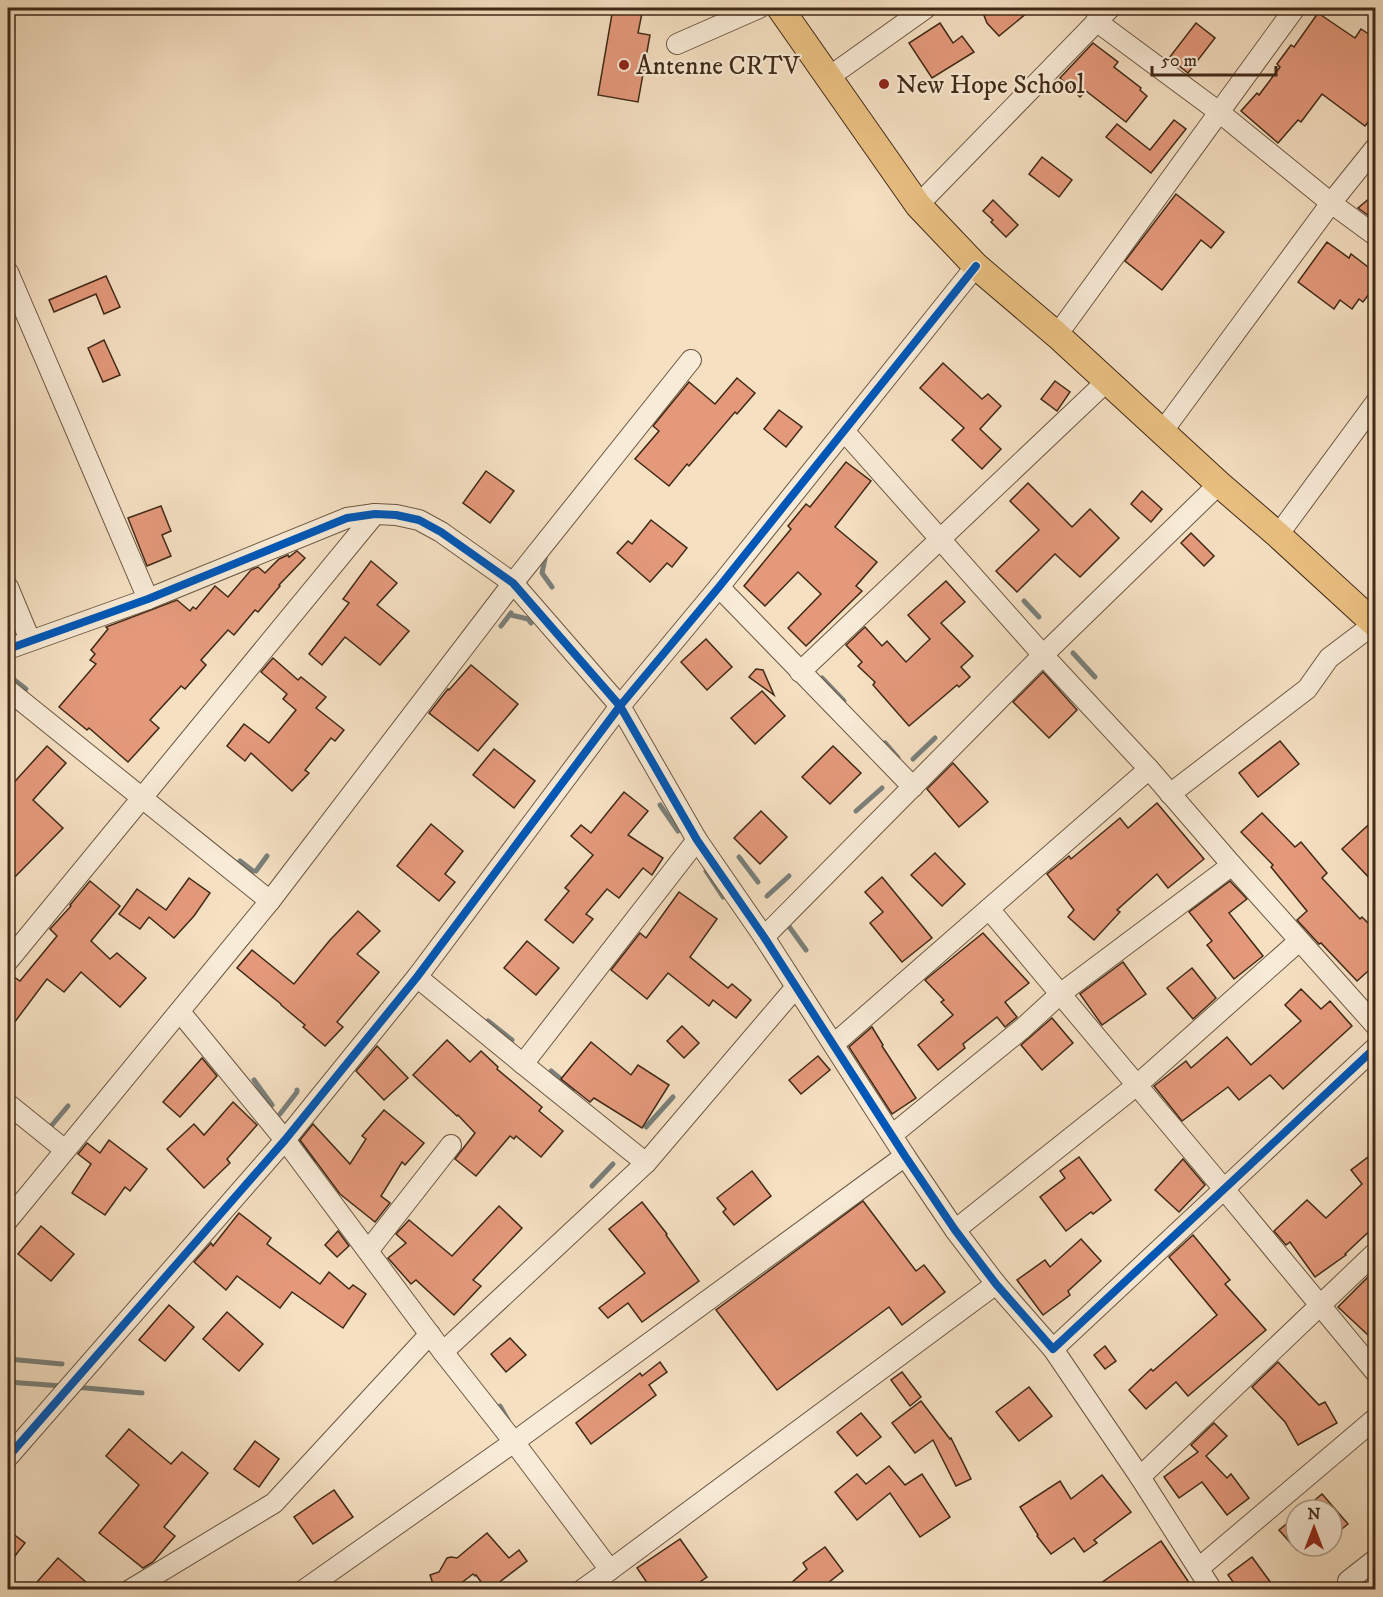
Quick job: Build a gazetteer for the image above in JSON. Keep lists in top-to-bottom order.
{
  "places": ["Antenne CRTV", "New Hope School"],
  "scale_bar": "50 m",
  "north": "top"
}
